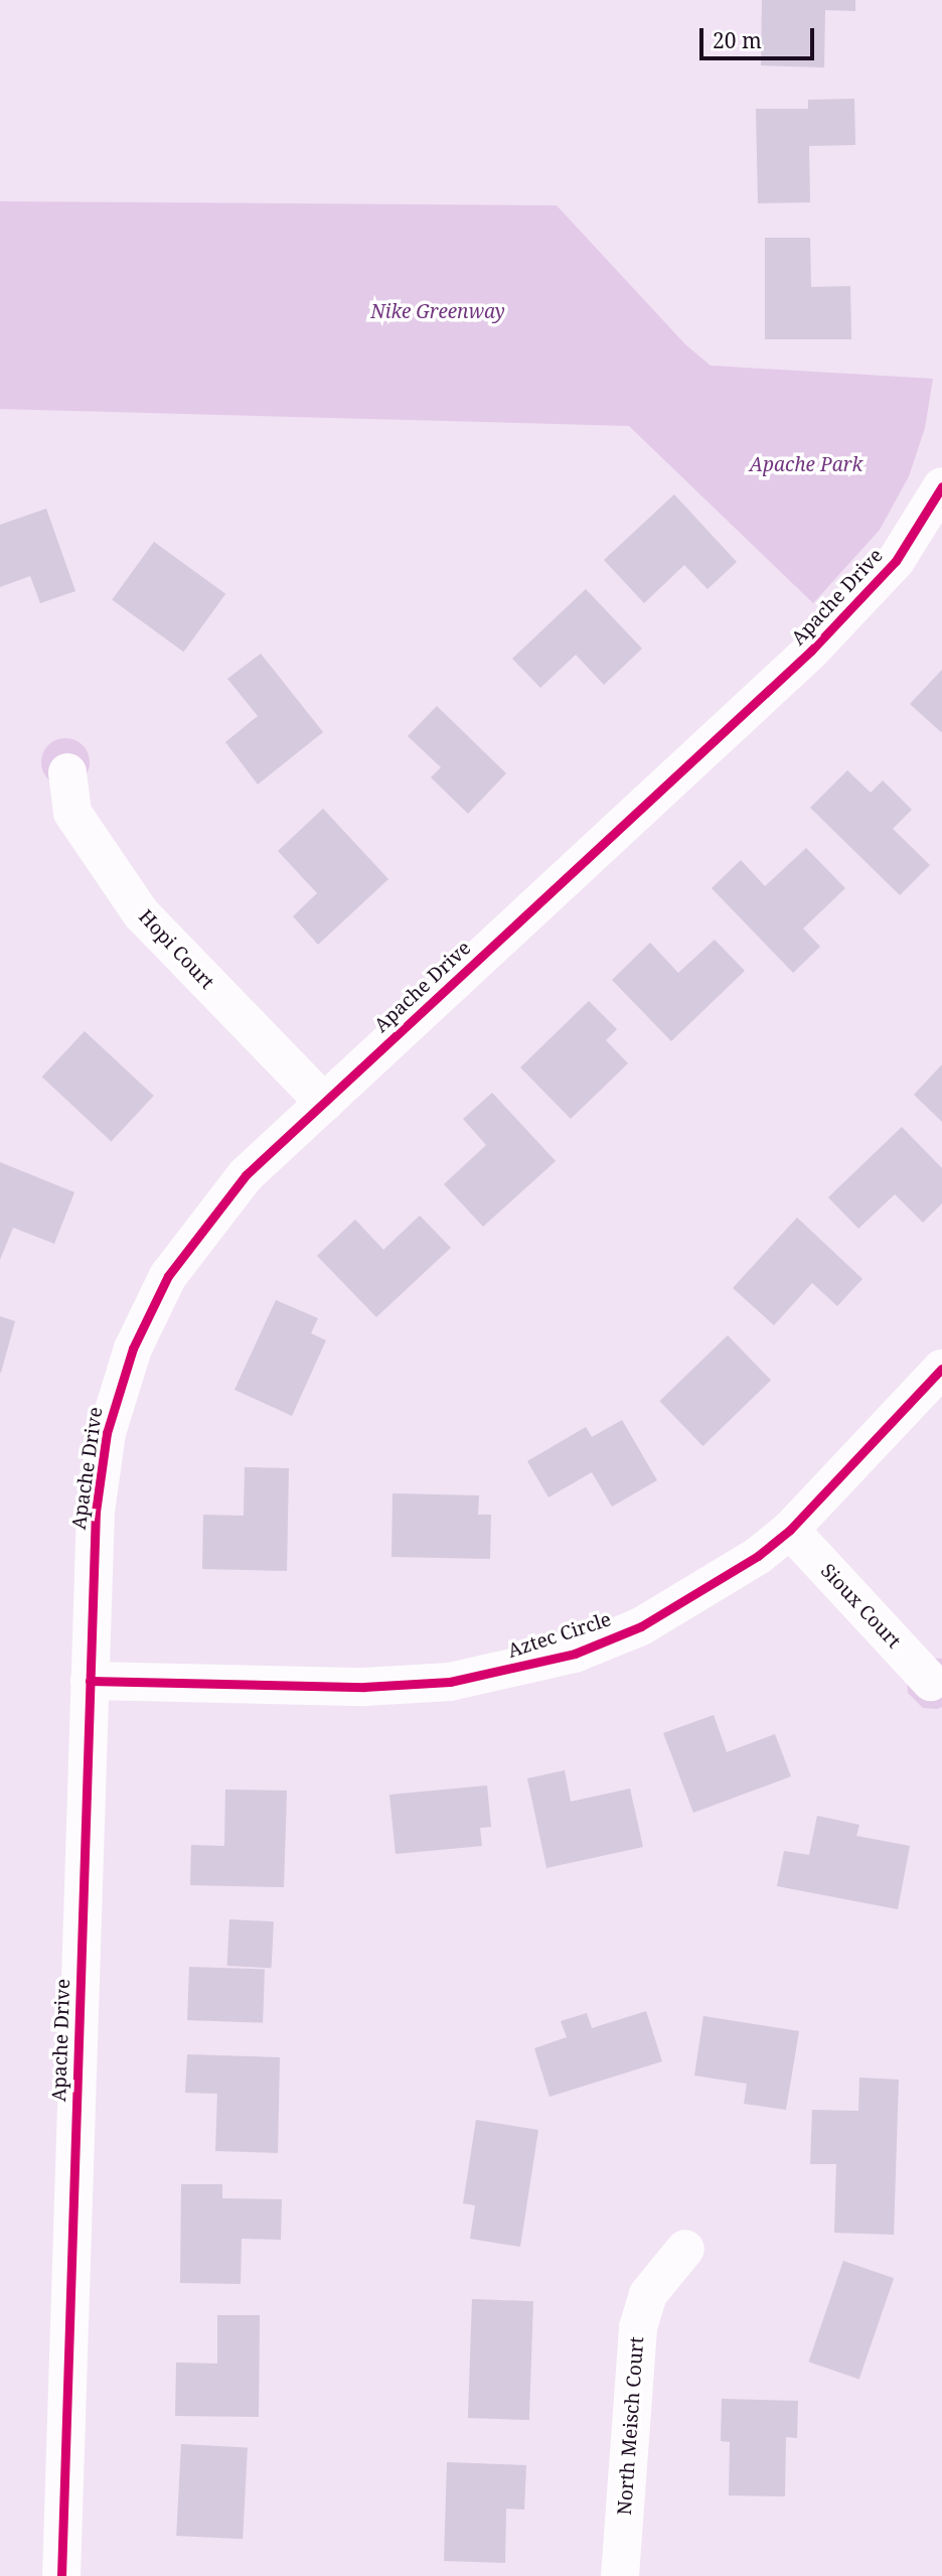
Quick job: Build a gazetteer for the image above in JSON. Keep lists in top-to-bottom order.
{
  "streets": {
    "street": [
      "Apache Drive",
      "Hopi Court",
      "Sioux Court",
      "Aztec Circle",
      "North Meisch Court"
    ]
  },
  "crossings": [
    ["Apache Drive", "Hopi Court"],
    ["Apache Drive", "Aztec Circle"],
    ["Sioux Court", "Aztec Circle"]
  ],
  "parks": ["Nike Greenway", "Apache Park"],
  "scale_bar": "20 m"
}
